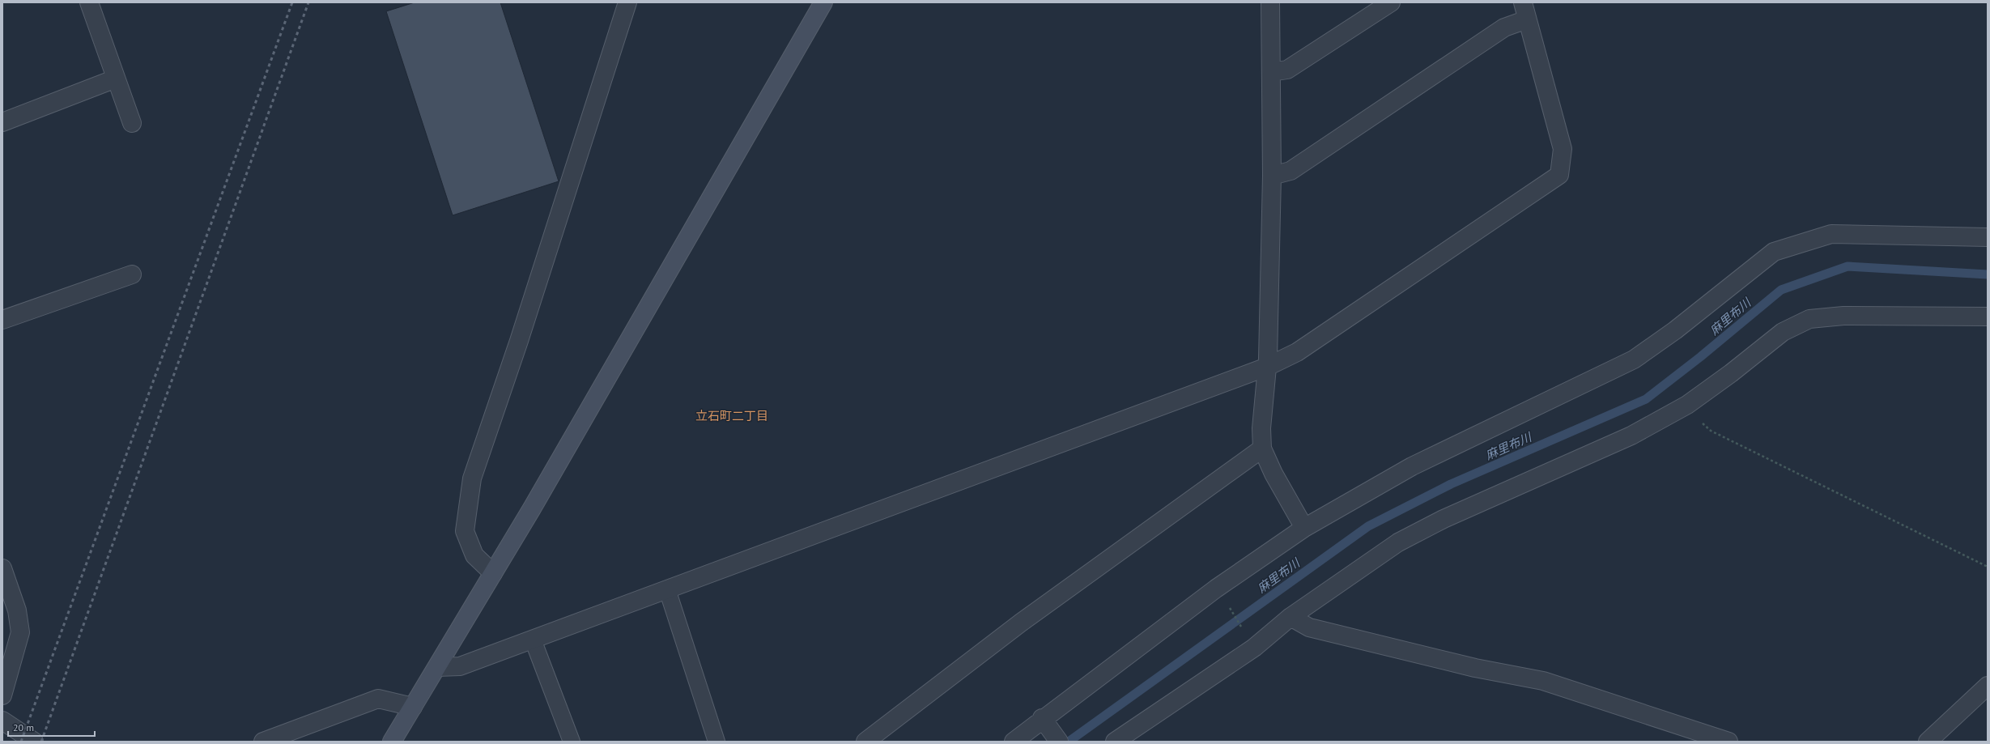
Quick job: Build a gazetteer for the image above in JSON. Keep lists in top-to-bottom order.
{
  "districts": ["立石町二丁目"],
  "water": ["麻里布川"],
  "scale_bar": "20 m"
}
